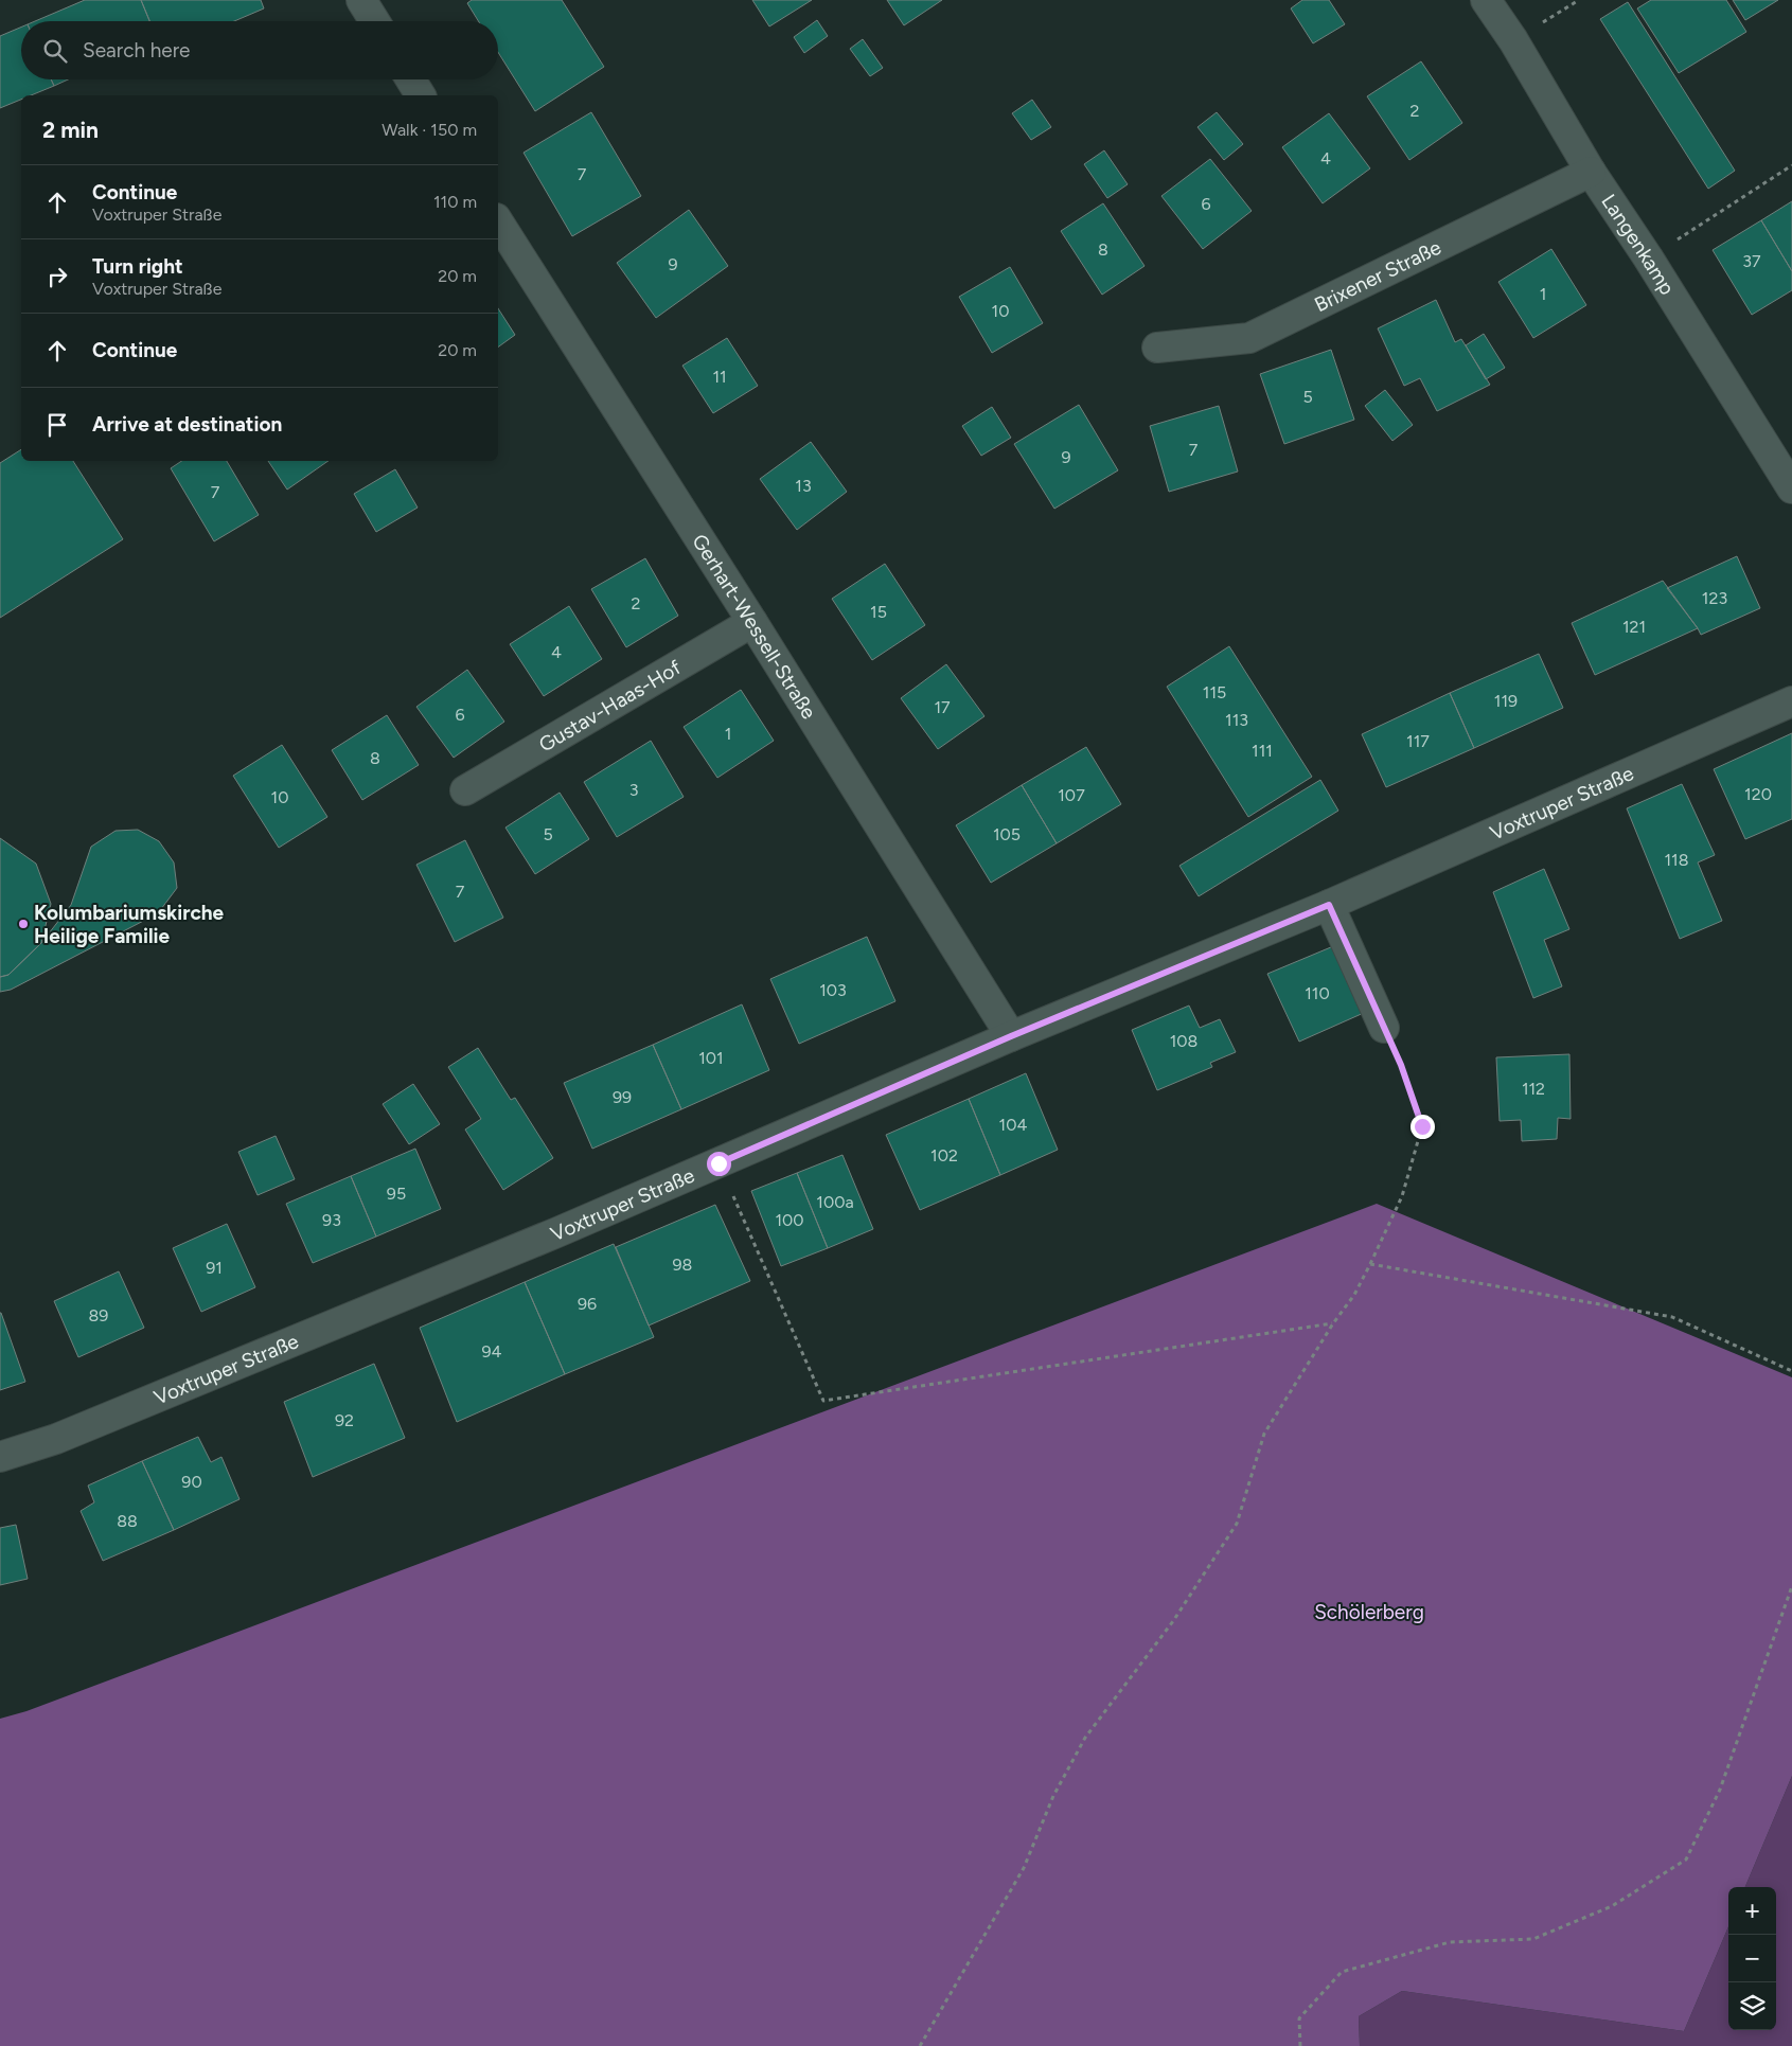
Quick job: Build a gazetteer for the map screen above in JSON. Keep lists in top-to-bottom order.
{
  "streets": {
    "street": [
      "Langenkamp",
      "Brixener Straße",
      "Gerhart-Wessell-Straße",
      "Gustav-Haas-Hof",
      "Voxtruper Straße"
    ]
  },
  "crossings": [
    ["Langenkamp", "Brixener Straße"],
    ["Gerhart-Wessell-Straße", "Gustav-Haas-Hof"],
    ["Gerhart-Wessell-Straße", "Voxtruper Straße"]
  ],
  "parks": ["Schölerberg"],
  "places": ["Kolumbariumskirche Heilige Familie"],
  "house_numbers": [
    "2",
    "4",
    "7",
    "6",
    "8",
    "37",
    "9",
    "1",
    "10",
    "11",
    "5",
    "7",
    "9",
    "13",
    "7",
    "123",
    "2",
    "15",
    "121",
    "4",
    "115",
    "119",
    "17",
    "6",
    "113",
    "1",
    "117",
    "111",
    "8",
    "3",
    "120",
    "107",
    "10",
    "5",
    "105",
    "118",
    "7",
    "103",
    "110",
    "108",
    "101",
    "112",
    "99",
    "104",
    "102",
    "95",
    "100a",
    "93",
    "100",
    "98",
    "91",
    "96",
    "89",
    "94",
    "92",
    "90",
    "88"
  ],
  "page": {
    "search": "Search here",
    "heading": ["2 min", "Walk · 150 m"],
    "list": [
      ["Continue", "Voxtruper Straße", "110 m"],
      ["Turn right", "Voxtruper Straße", "20 m"],
      ["Continue", "20 m"],
      "Arrive at destination"
    ],
    "map_buttons": ["+", "−"]
  }
}
